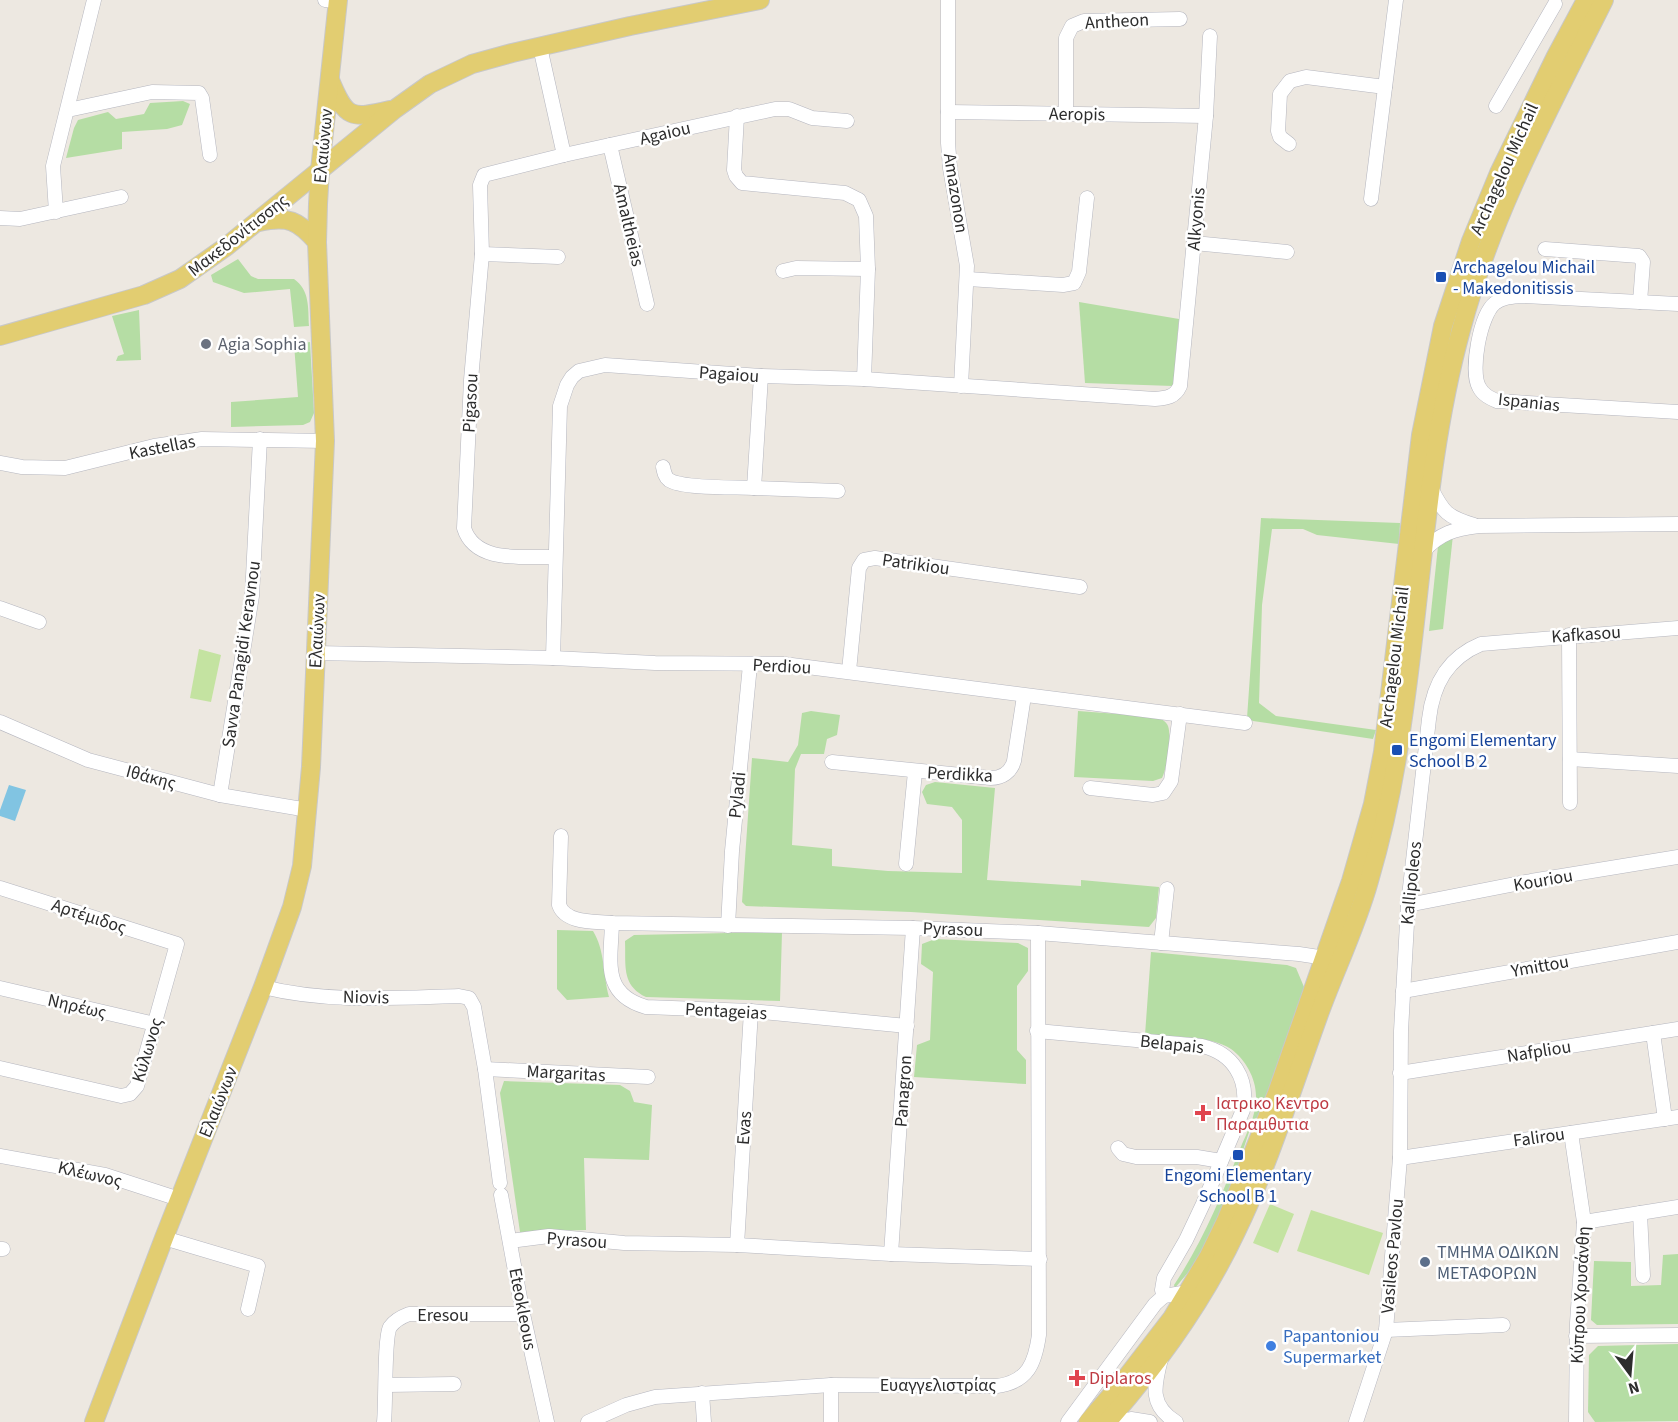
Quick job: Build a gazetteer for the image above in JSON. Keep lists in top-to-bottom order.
{
  "streets": {
    "main road": ["Ελαιώνων", "Archagelou Michail", "Μακεδονίτισσης"],
    "street": [
      "Antheon",
      "Aeropis",
      "Agaiou",
      "Amazonon",
      "Alkyonis",
      "Amaltheias",
      "Pagaiou",
      "Ispanias",
      "Pigasou",
      "Kastellas",
      "Patrikiou",
      "Kafkasou",
      "Savva Panagidi Keravnou",
      "Perdiou",
      "Perdikka",
      "Ιθάκης",
      "Pyladi",
      "Kouriou",
      "Kallipoleos",
      "Αρτέμιδος",
      "Pyrasou",
      "Ymittou",
      "Niovis",
      "Νηρέως",
      "Pentageias",
      "Belapais",
      "Κύλωνος",
      "Nafpliou",
      "Margaritas",
      "Panagron",
      "Evas",
      "Falirou",
      "Κλέωνος",
      "Vasileos Pavlou",
      "Κύπρου Χρυσάνθη",
      "Eteokleous",
      "Eresou",
      "Ευαγγελιστρίας"
    ]
  },
  "crossings": [
    ["Antheon", "Aeropis"],
    ["Aeropis", "Amazonon"],
    ["Aeropis", "Alkyonis"],
    ["Agaiou", "Amaltheias"],
    ["Agaiou", "Pigasou"],
    ["Ελαιώνων", "Μακεδονίτισσης"],
    ["Ελαιώνων", "Kastellas"],
    ["Ελαιώνων", "Perdiou"],
    ["Ελαιώνων", "Ιθάκης"],
    ["Ελαιώνων", "Niovis"],
    ["Ελαιώνων", "Κλέωνος"],
    ["Archagelou Michail", "Pyrasou"],
    ["Amazonon", "Pagaiou"],
    ["Alkyonis", "Pagaiou"],
    ["Pagaiou", "Pigasou"],
    ["Pagaiou", "Perdiou"],
    ["Kastellas", "Savva Panagidi Keravnou"],
    ["Patrikiou", "Perdiou"],
    ["Kafkasou", "Kallipoleos"],
    ["Savva Panagidi Keravnou", "Ιθάκης"],
    ["Perdiou", "Perdikka"],
    ["Perdiou", "Pyladi"],
    ["Pyladi", "Pyrasou"],
    ["Kouriou", "Kallipoleos"],
    ["Kallipoleos", "Ymittou"],
    ["Kallipoleos", "Nafpliou"],
    ["Kallipoleos", "Falirou"],
    ["Kallipoleos", "Vasileos Pavlou"],
    ["Αρτέμιδος", "Κύλωνος"],
    ["Pyrasou", "Pentageias"],
    ["Pyrasou", "Panagron"],
    ["Pyrasou", "Evas"],
    ["Pyrasou", "Eteokleous"],
    ["Pyrasou", "Ευαγγελιστρίας"],
    ["Niovis", "Eteokleous"],
    ["Νηρέως", "Κύλωνος"],
    ["Pentageias", "Panagron"],
    ["Pentageias", "Evas"],
    ["Belapais", "Ευαγγελιστρίας"],
    ["Margaritas", "Eteokleous"],
    ["Falirou", "Vasileos Pavlou"],
    ["Falirou", "Κύπρου Χρυσάνθη"],
    ["Eteokleous", "Eresou"]
  ],
  "places": {
    "transit": ["Archagelou Michail - Makedonitissis", "Engomi Elementary School B 2", "Engomi Elementary School B 1"],
    "other": ["Agia Sophia", "ΤΜΗΜΑ ΟΔΙΚΩΝ ΜΕΤΑΦΟΡΩΝ", "Papantoniou Supermarket"],
    "health": ["Ιατρικο Κεντρο Παραμθυτια", "Diplaros"]
  },
  "north": "bottom"
}
